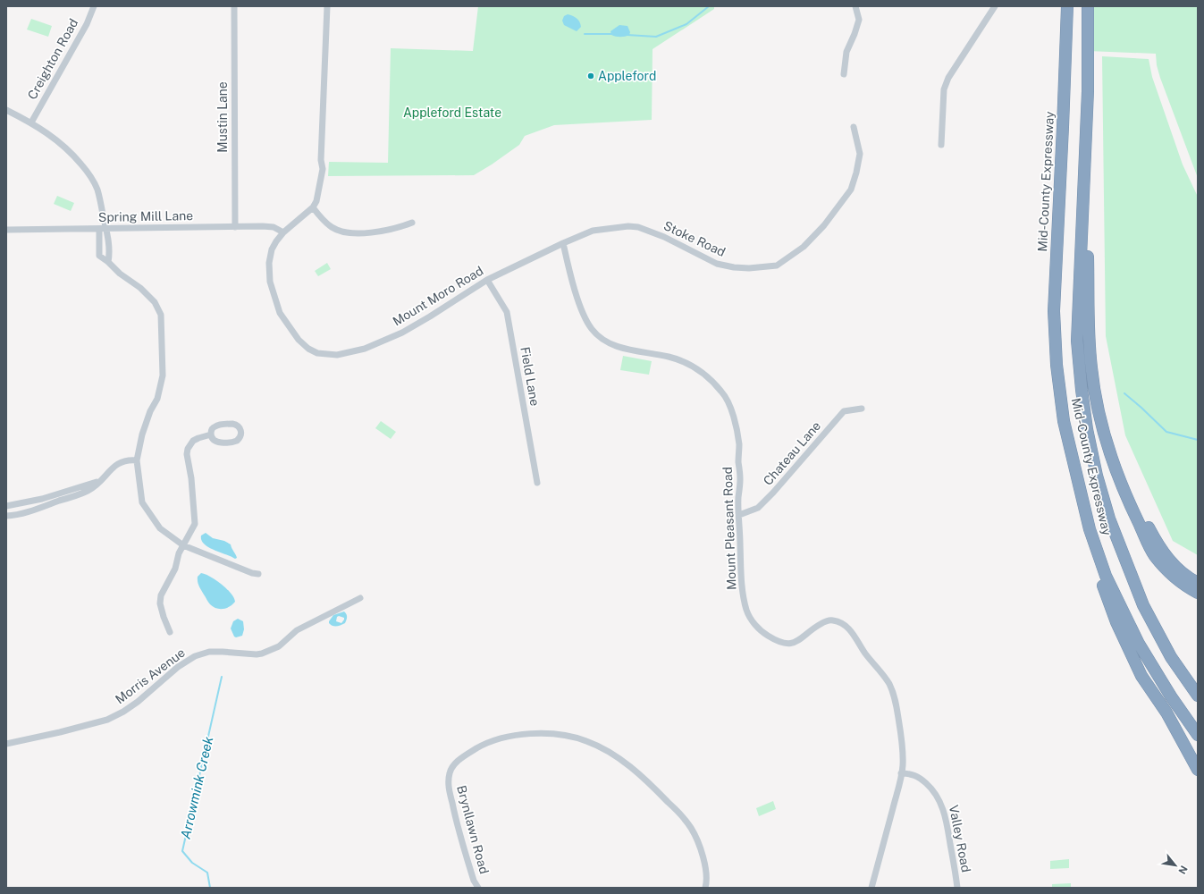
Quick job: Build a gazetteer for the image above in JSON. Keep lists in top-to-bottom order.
{
  "streets": {
    "highway": ["Mid-County Expressway"],
    "street": [
      "Creighton Road",
      "Mustin Lane",
      "Spring Mill Lane",
      "Stoke Road",
      "Mount Moro Road",
      "Field Lane",
      "Chateau Lane",
      "Mount Pleasant Road",
      "Morris Avenue",
      "Brynllawn Road",
      "Valley Road"
    ]
  },
  "crossings": [
    ["Mustin Lane", "Spring Mill Lane"],
    ["Spring Mill Lane", "Mount Moro Road"],
    ["Stoke Road", "Mount Moro Road"],
    ["Stoke Road", "Mount Pleasant Road"],
    ["Mount Moro Road", "Field Lane"],
    ["Mount Moro Road", "Mount Pleasant Road"],
    ["Chateau Lane", "Mount Pleasant Road"],
    ["Mount Pleasant Road", "Valley Road"]
  ],
  "water": ["Arrowmink Creek"],
  "parks": ["Appleford Estate"],
  "places": ["Appleford"],
  "north": "bottom right"
}
